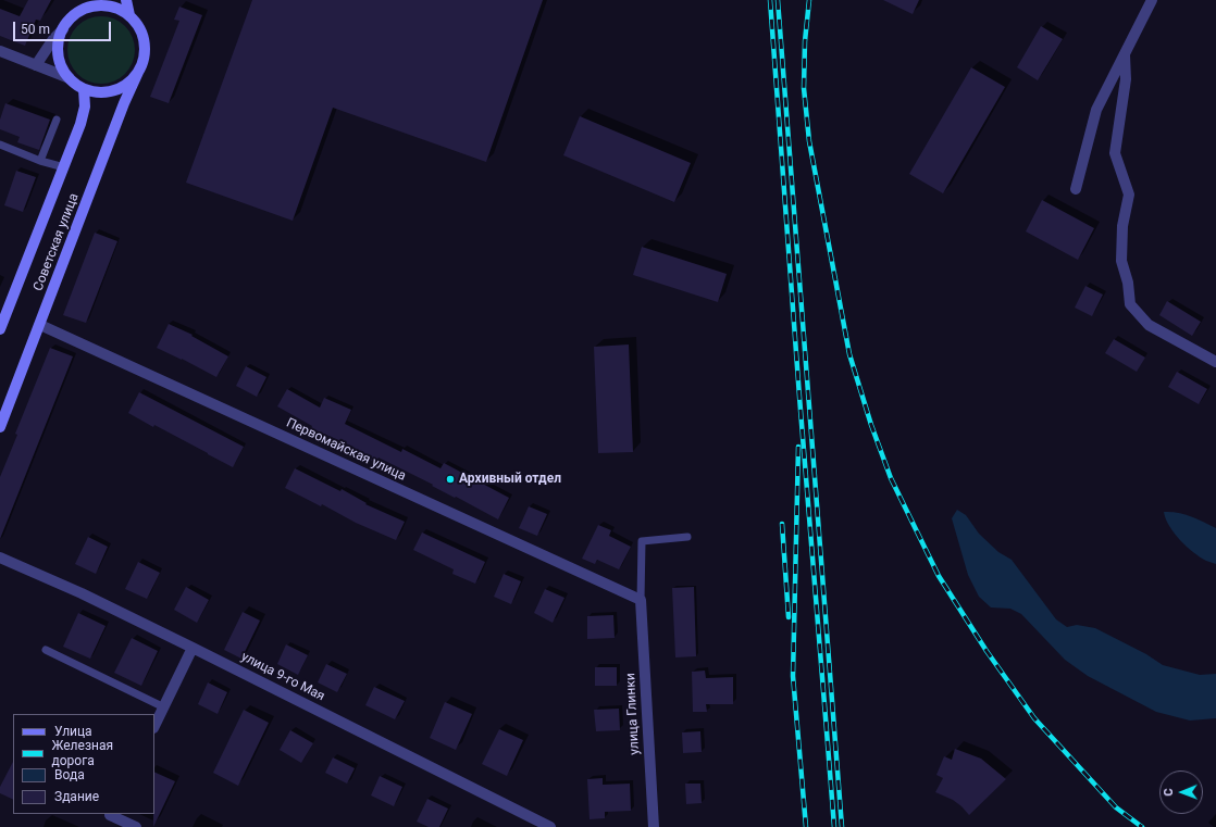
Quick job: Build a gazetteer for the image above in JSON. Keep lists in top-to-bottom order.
{
  "streets": {
    "main road": ["Советская улица"],
    "street": ["Первомайская улица", "улица 9-го Мая", "улица Глинки"]
  },
  "crossings": [
    ["Советская улица", "Первомайская улица"],
    ["Первомайская улица", "улица Глинки"]
  ],
  "places": ["Архивный отдел"],
  "legend": [
    "Улица",
    "Железная дорога",
    "Вода",
    "Здание"
  ],
  "scale_bar": "50 m",
  "north": "left"
}
